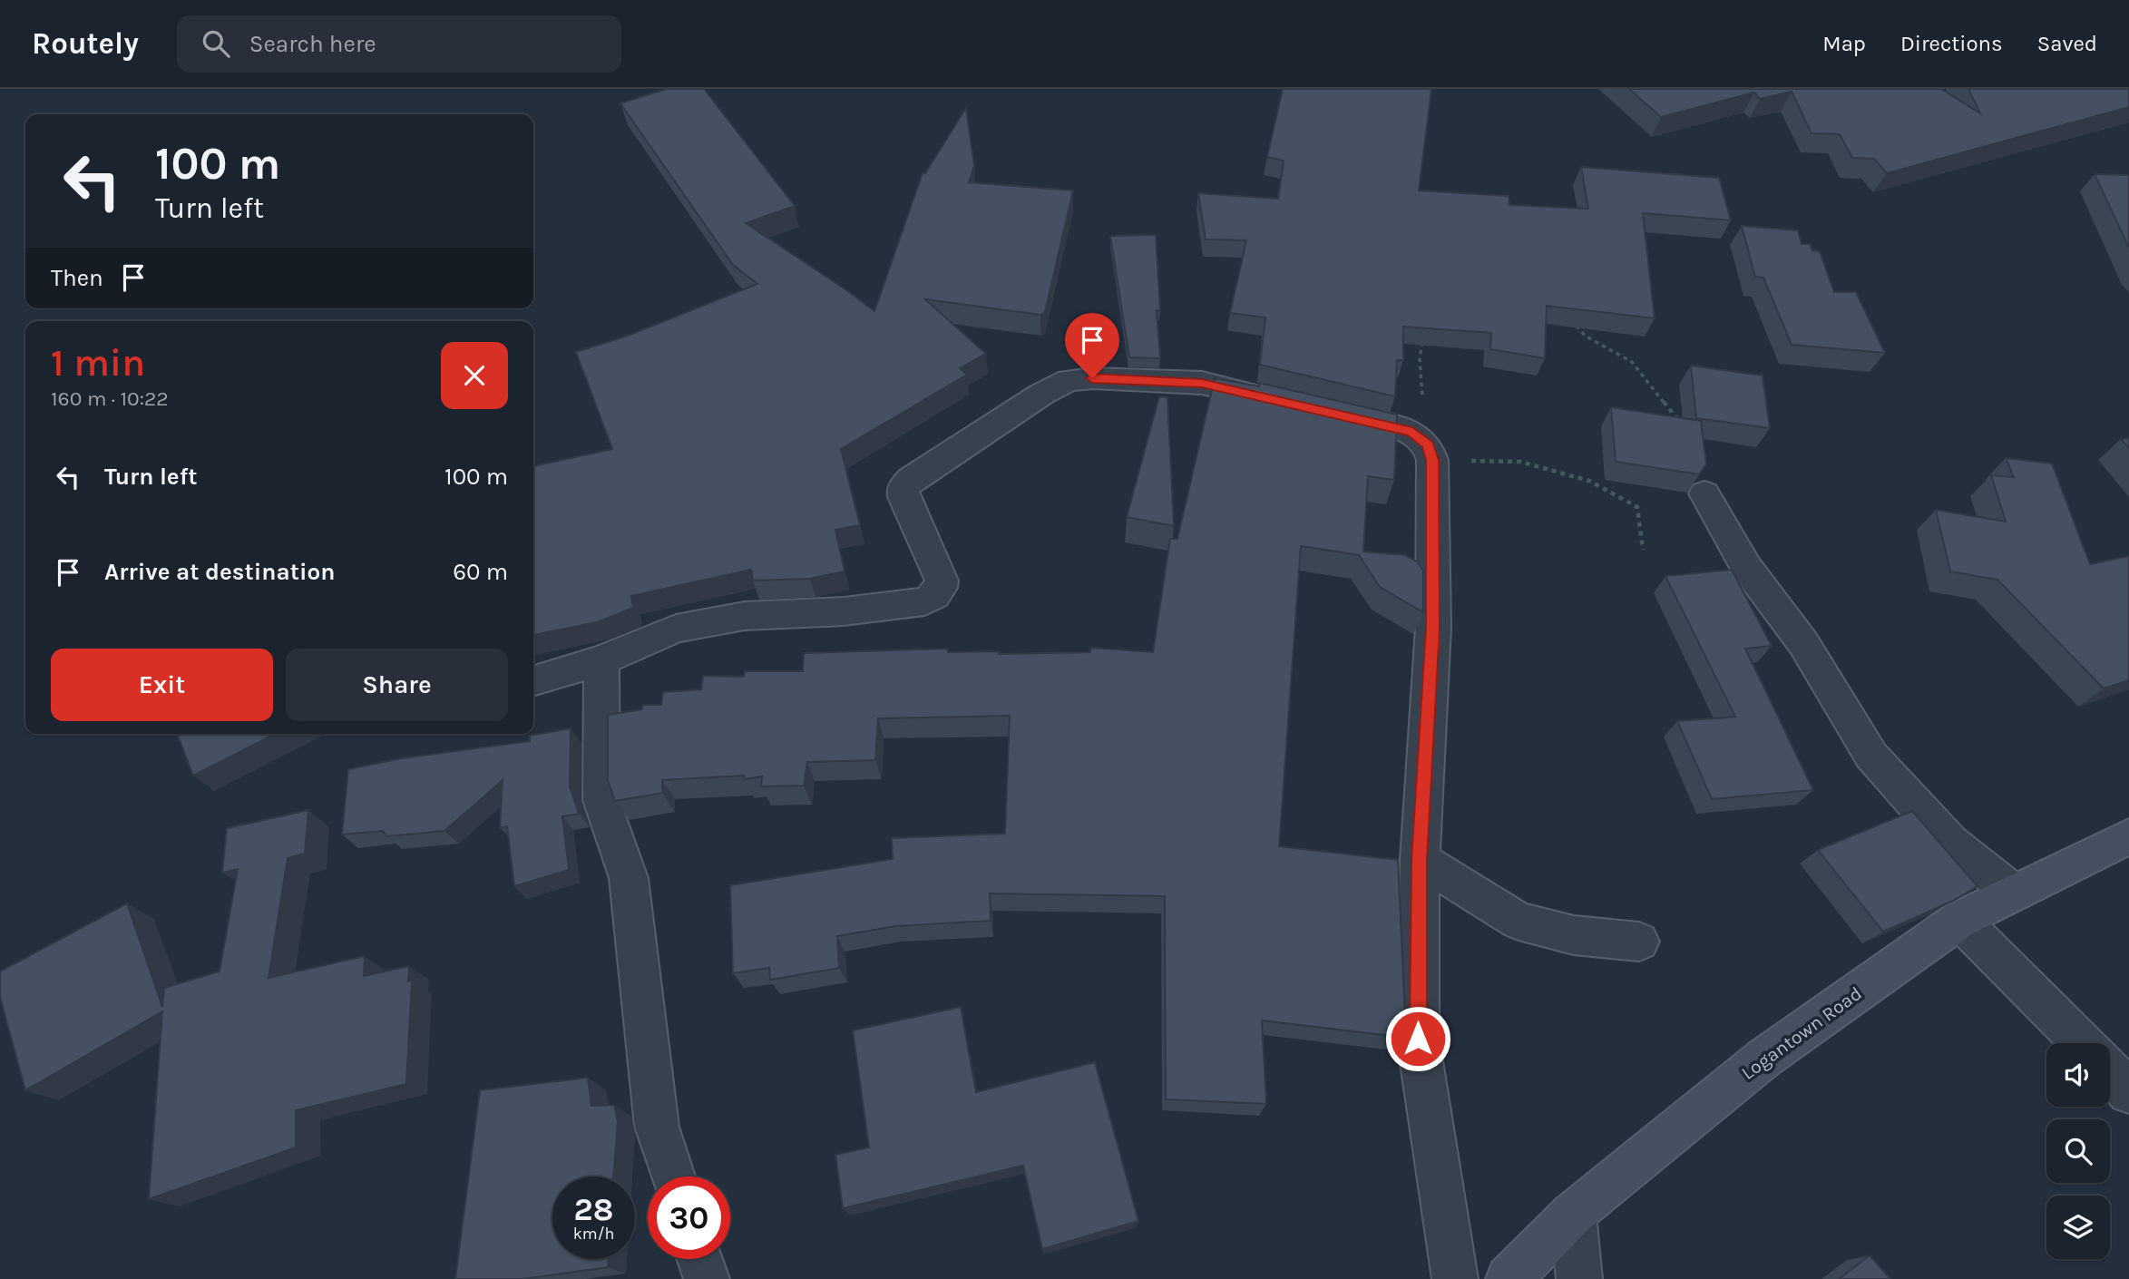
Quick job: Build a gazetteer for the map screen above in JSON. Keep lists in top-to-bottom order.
{
  "streets": {
    "street": ["Logantown Road"]
  },
  "page": {
    "header": "Routely",
    "search": "Search here",
    "nav": ["Map", "Directions", "Saved"],
    "turn": ["100 m", "Turn left"],
    "then": "Then",
    "heading": ["1 min", "160 m · 10:22"],
    "list": [
      {
        "name": "Turn left",
        "value": "100 m"
      },
      {
        "name": "Arrive at destination",
        "value": "60 m"
      }
    ],
    "buttons": ["Exit", "Share"],
    "speed": "28 km/h",
    "limit": "30"
  }
}
